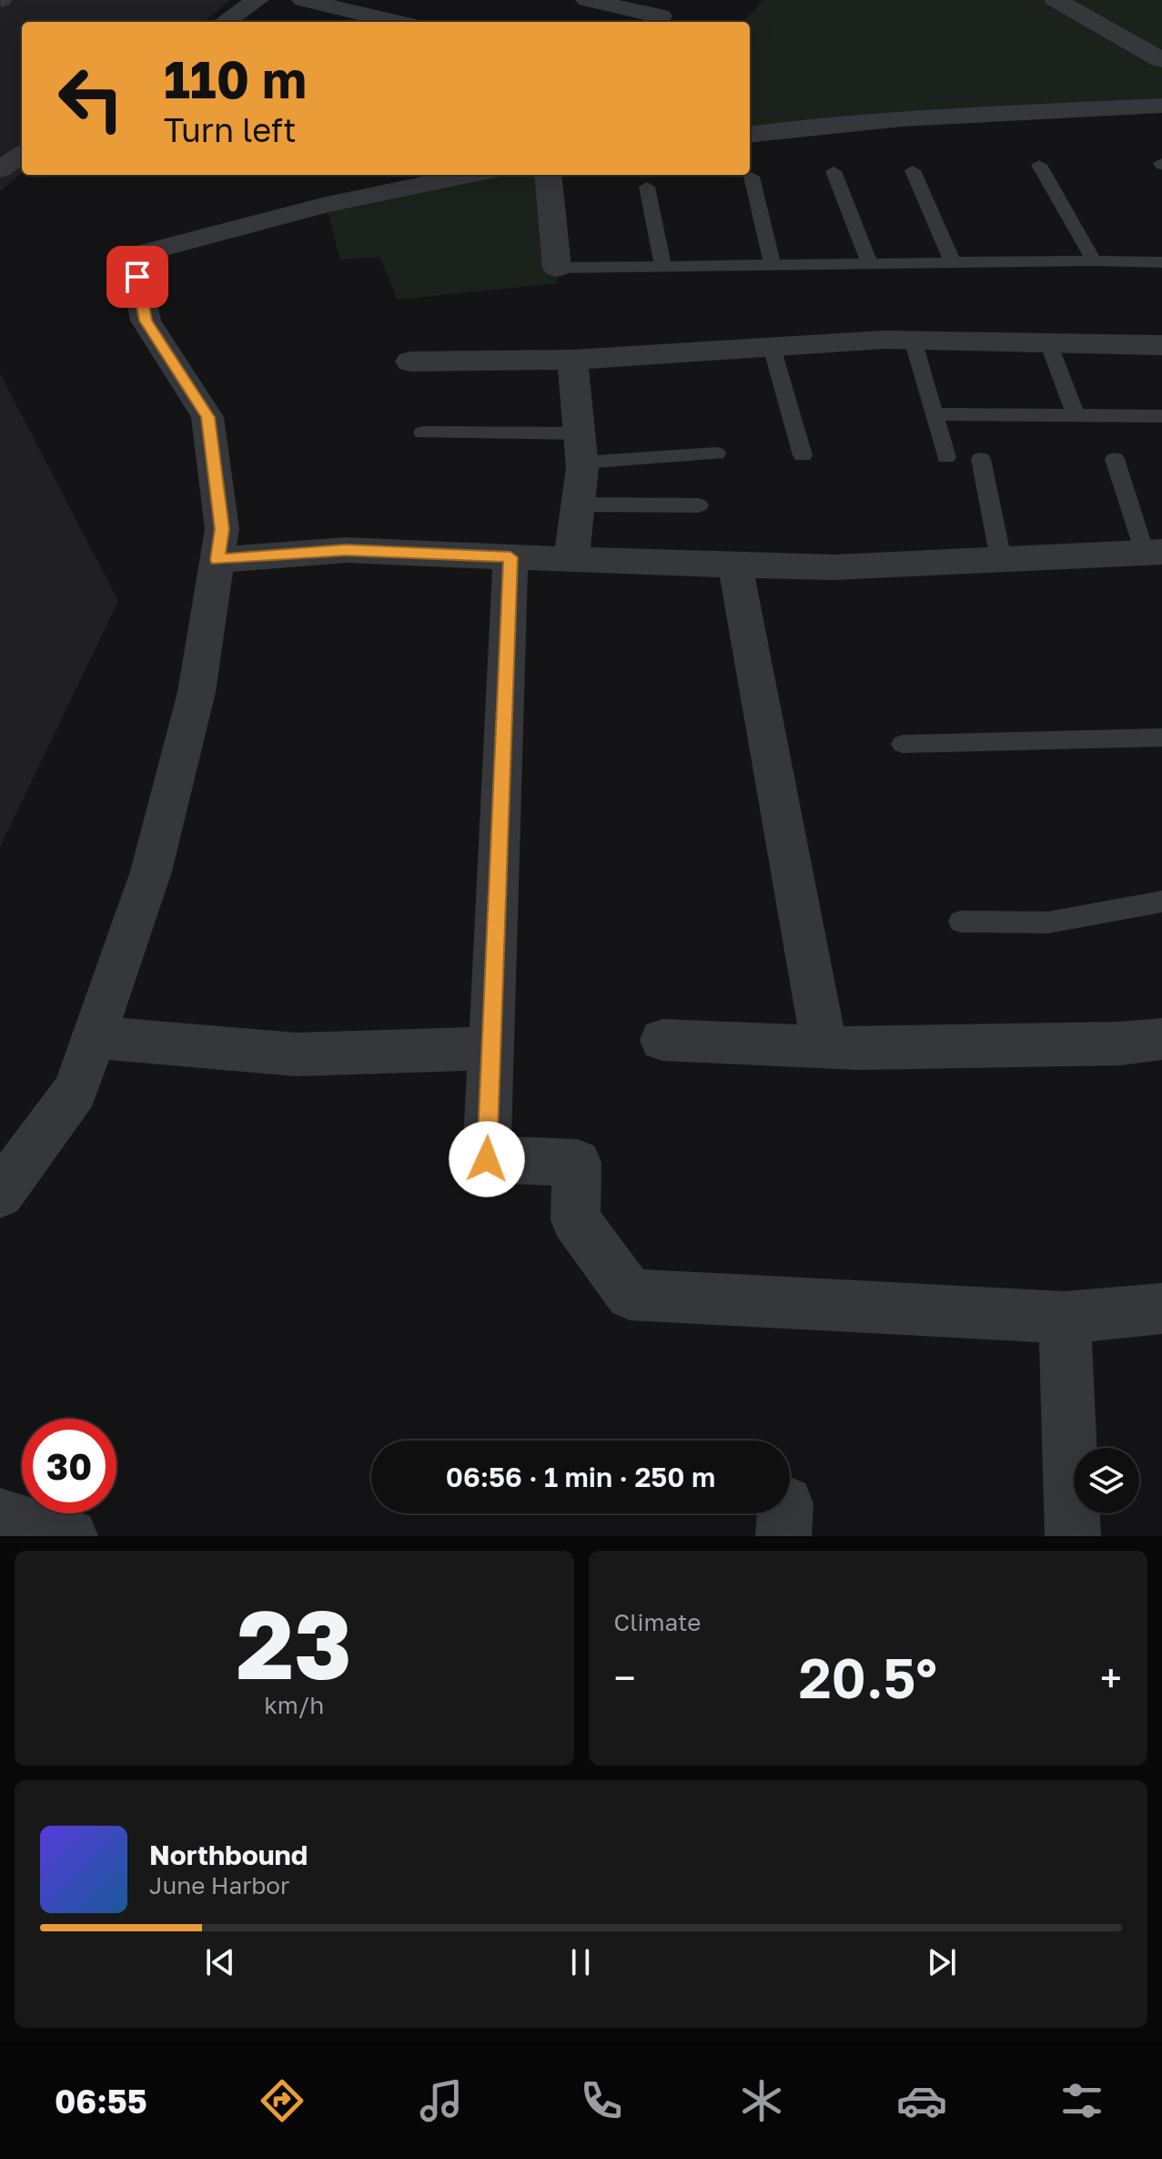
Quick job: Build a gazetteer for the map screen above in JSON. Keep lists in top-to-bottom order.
{
  "page": {
    "turn": ["110 m", "Turn left"],
    "limit": "30",
    "trip": "06:56 · 1 min · 250 m",
    "tile": [
      ["23", "km/h"],
      "Climate"
    ],
    "heat": ["−", "20.5°", "+"],
    "song": ["Northbound", "June Harbor"],
    "tabs": "06:55"
  }
}
